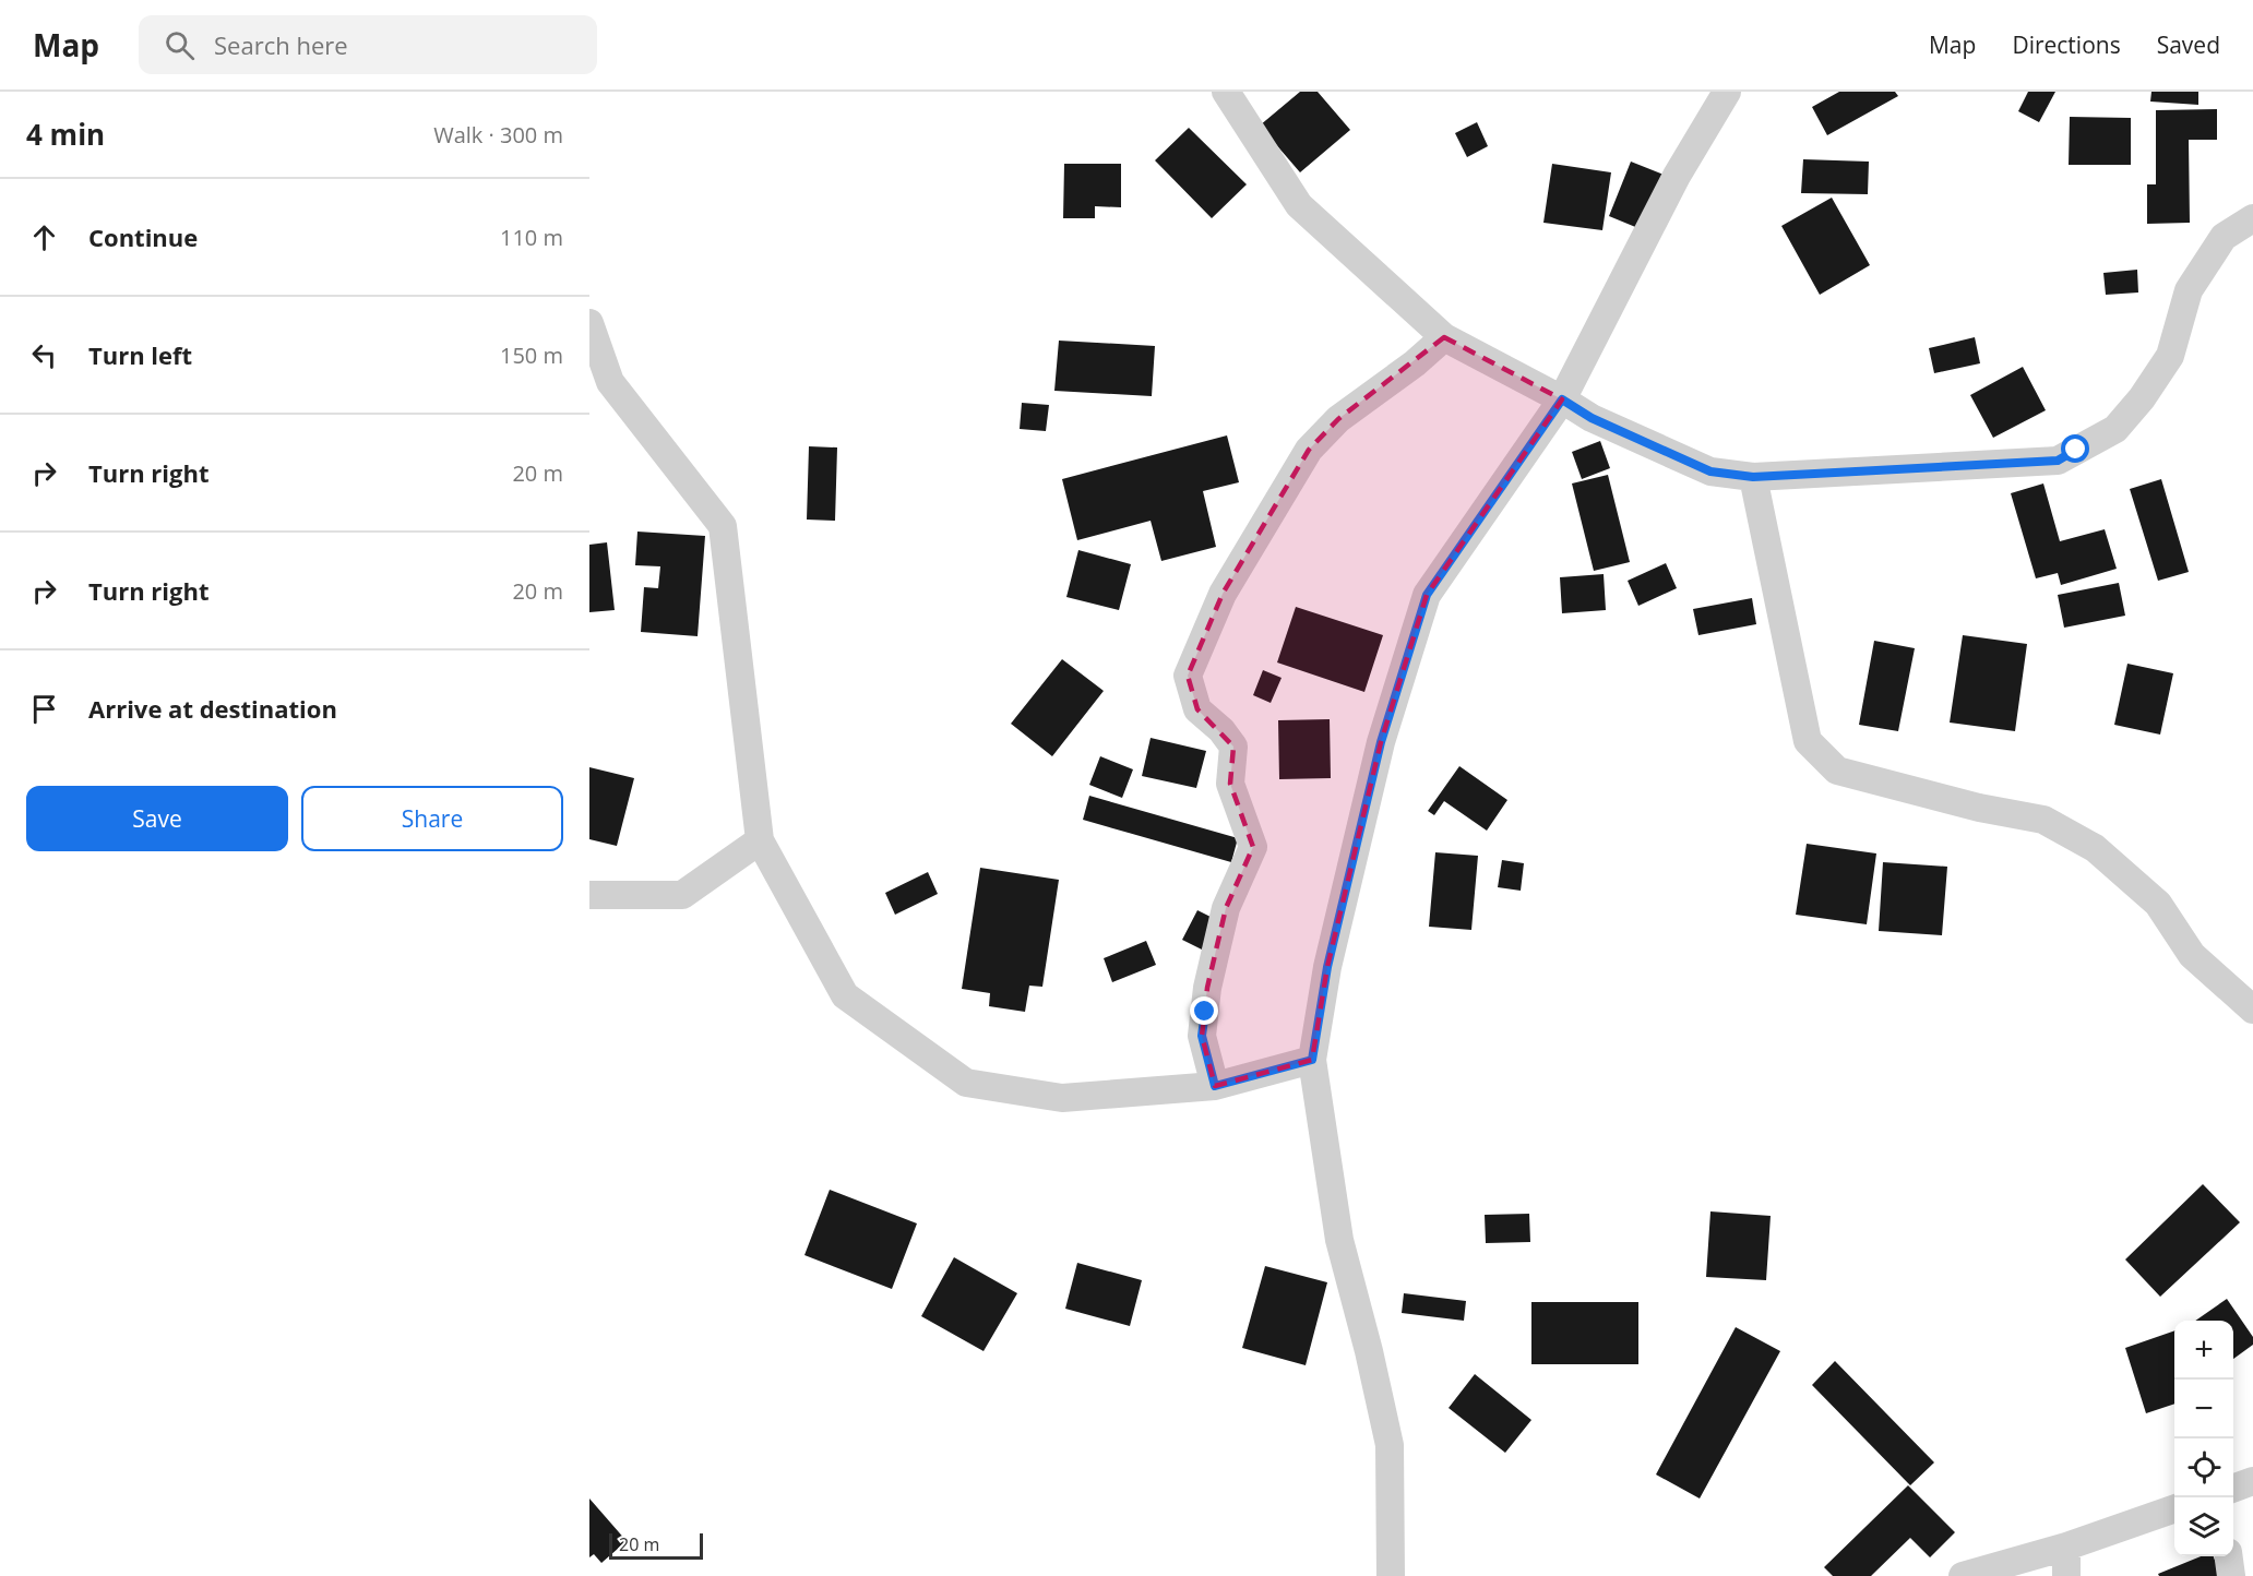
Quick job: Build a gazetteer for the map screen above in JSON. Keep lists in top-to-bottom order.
{
  "scale_bar": "20 m",
  "page": {
    "header": "Map",
    "search": "Search here",
    "nav": ["Map", "Directions", "Saved"],
    "heading": ["4 min", "Walk · 300 m"],
    "list": [
      ["Continue", "110 m"],
      ["Turn left", "150 m"],
      ["Turn right", "20 m"],
      ["Turn right", "20 m"],
      "Arrive at destination"
    ],
    "buttons": ["Save", "Share"],
    "map_buttons": ["+", "−"],
    "scale": "20 m"
  }
}
